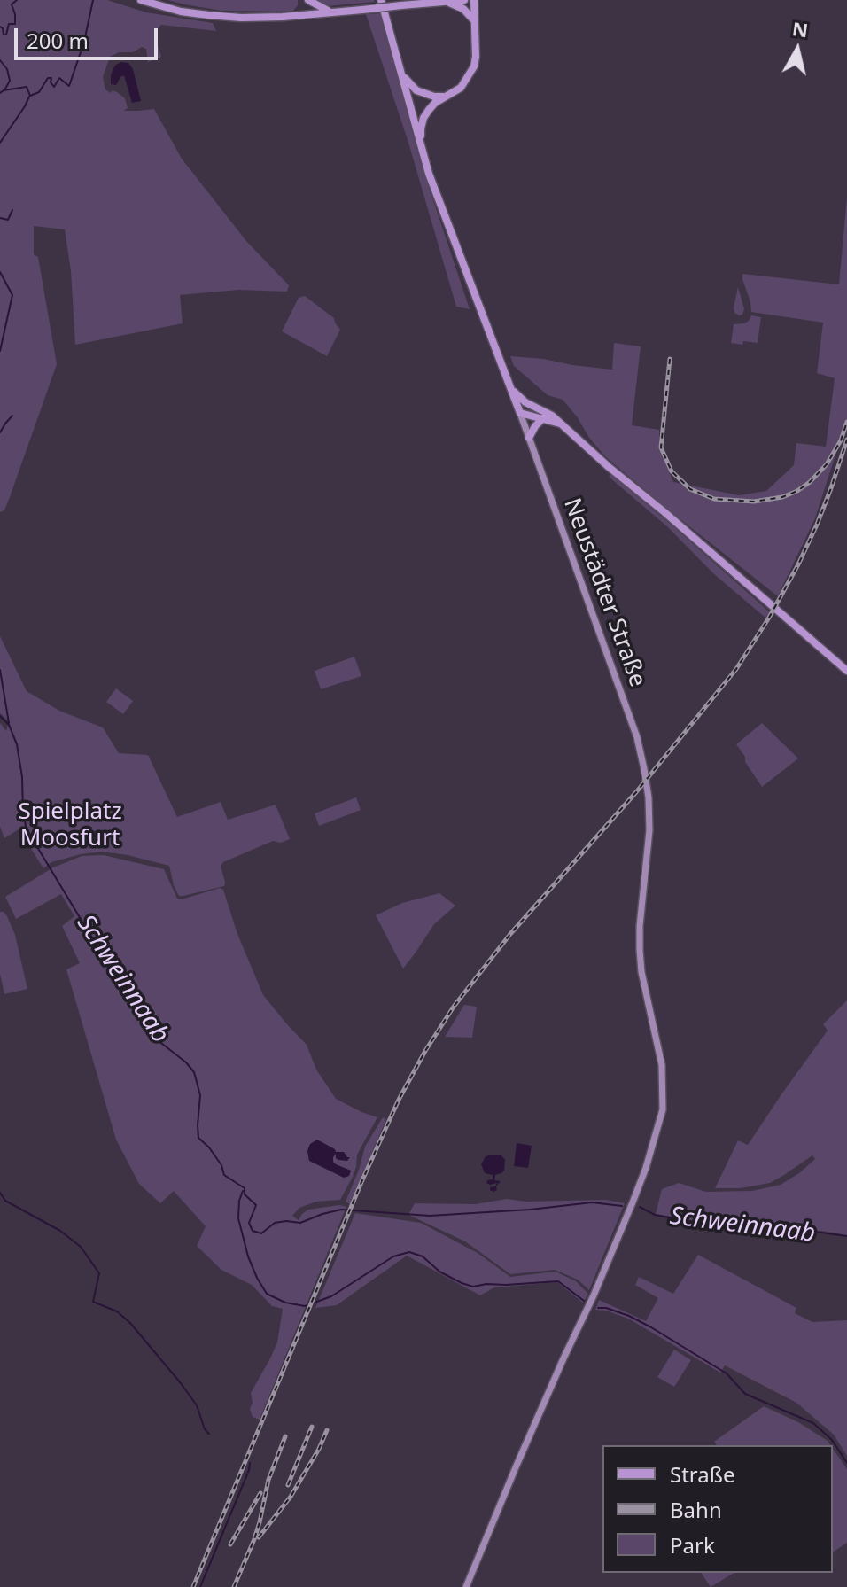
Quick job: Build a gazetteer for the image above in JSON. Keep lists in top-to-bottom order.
{
  "streets": {
    "main road": ["Neustädter Straße"]
  },
  "water": ["Schweinnaab"],
  "parks": ["Spielplatz Moosfurt"],
  "legend": ["Straße", "Bahn", "Park"],
  "scale_bar": "200 m",
  "north": "top"
}
